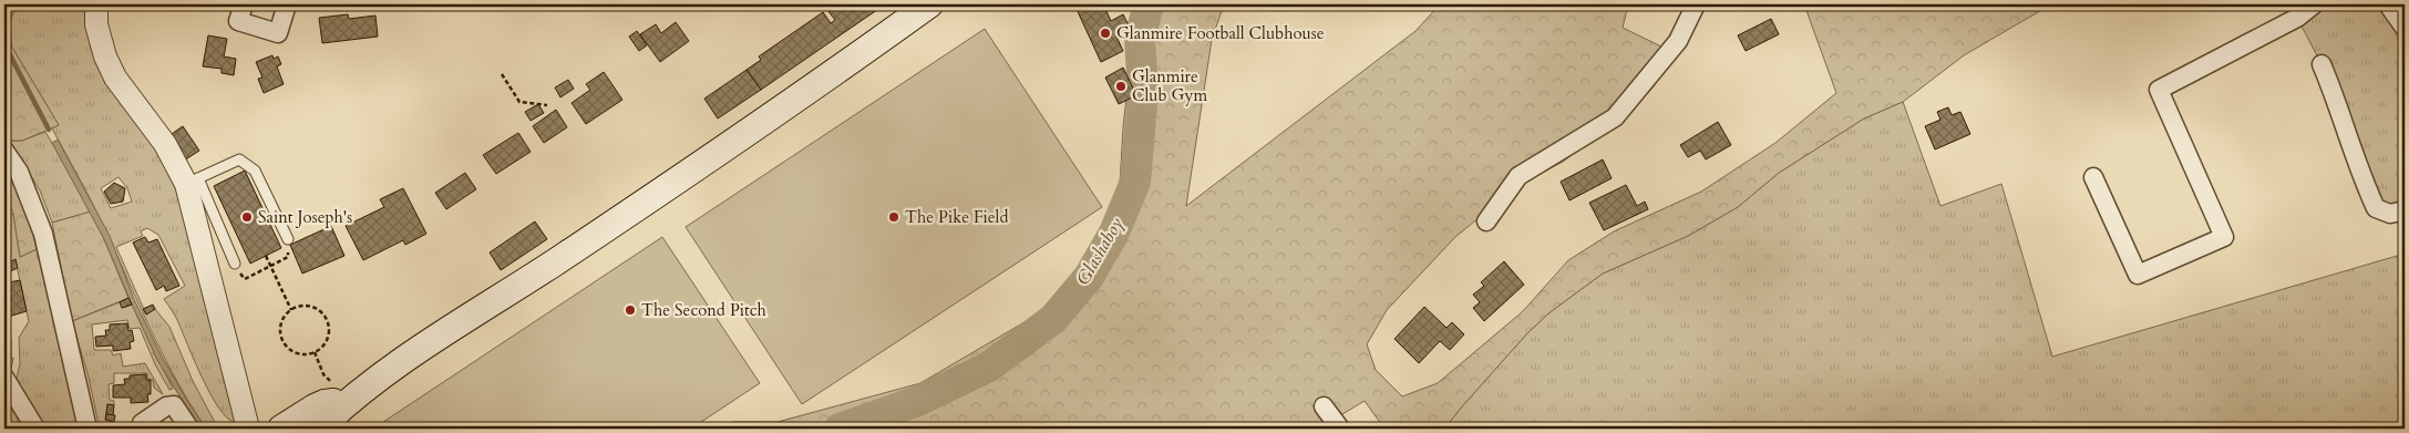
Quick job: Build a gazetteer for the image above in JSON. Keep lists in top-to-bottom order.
{
  "water": ["Glashaboy"],
  "places": [
    "Glanmire Football Clubhouse",
    "Glanmire Club Gym",
    "Saint Joseph's",
    "The Pike Field",
    "The Second Pitch"
  ]
}
